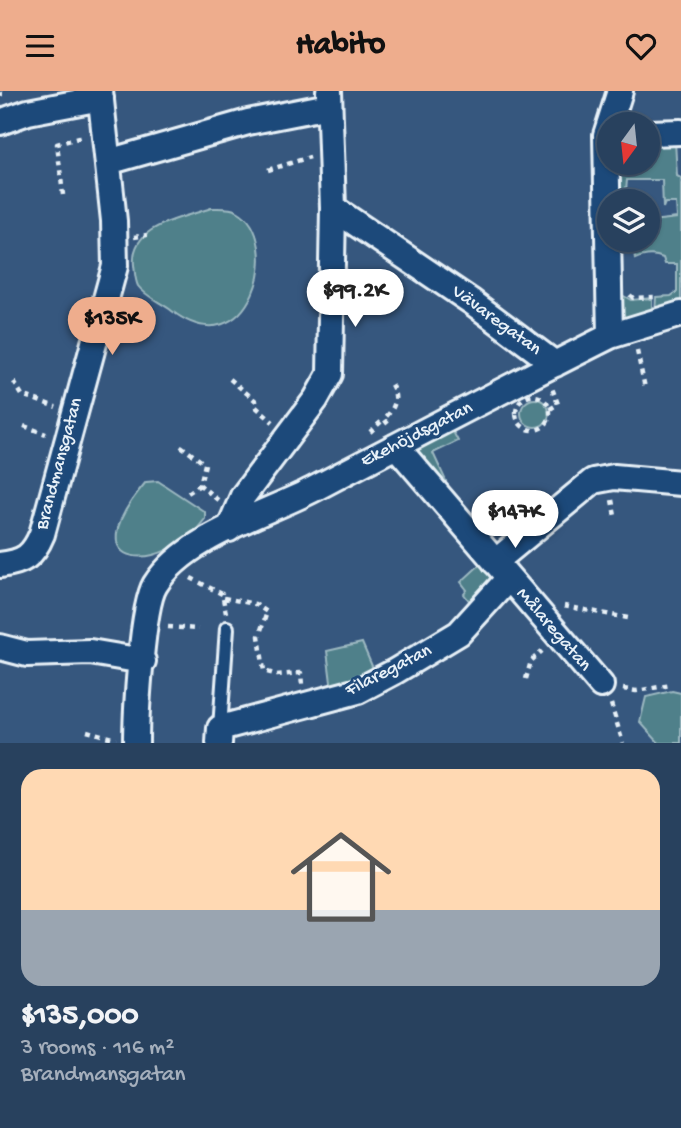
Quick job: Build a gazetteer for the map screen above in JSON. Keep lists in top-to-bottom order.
{
  "streets": {
    "street": [
      "Vävaregatan",
      "Ekehöjdsgatan",
      "Brandmansgatan",
      "Målaregatan",
      "Filaregatan"
    ]
  },
  "crossings": [
    ["Vävaregatan", "Ekehöjdsgatan"],
    ["Ekehöjdsgatan", "Målaregatan"],
    ["Målaregatan", "Filaregatan"]
  ],
  "north": "bottom",
  "page": {
    "header": "Habito",
    "price": ["$99.2K", "$135K", "$147K"],
    "list": [
      {
        "name": "$135,000",
        "note": "3 rooms · 116 m² · Brandmansgatan"
      }
    ]
  }
}
